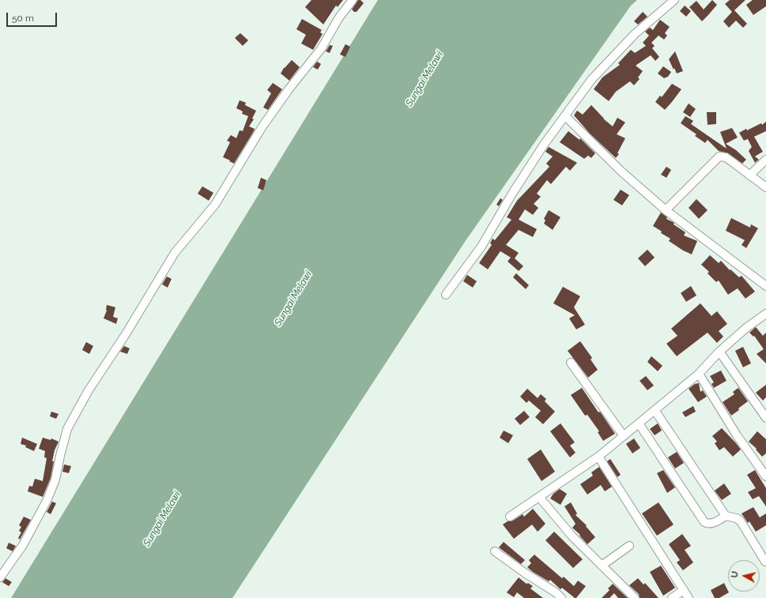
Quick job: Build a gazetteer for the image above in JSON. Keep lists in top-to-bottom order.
{
  "water": ["Sungai Melawi"],
  "scale_bar": "50 m",
  "north": "left"
}
